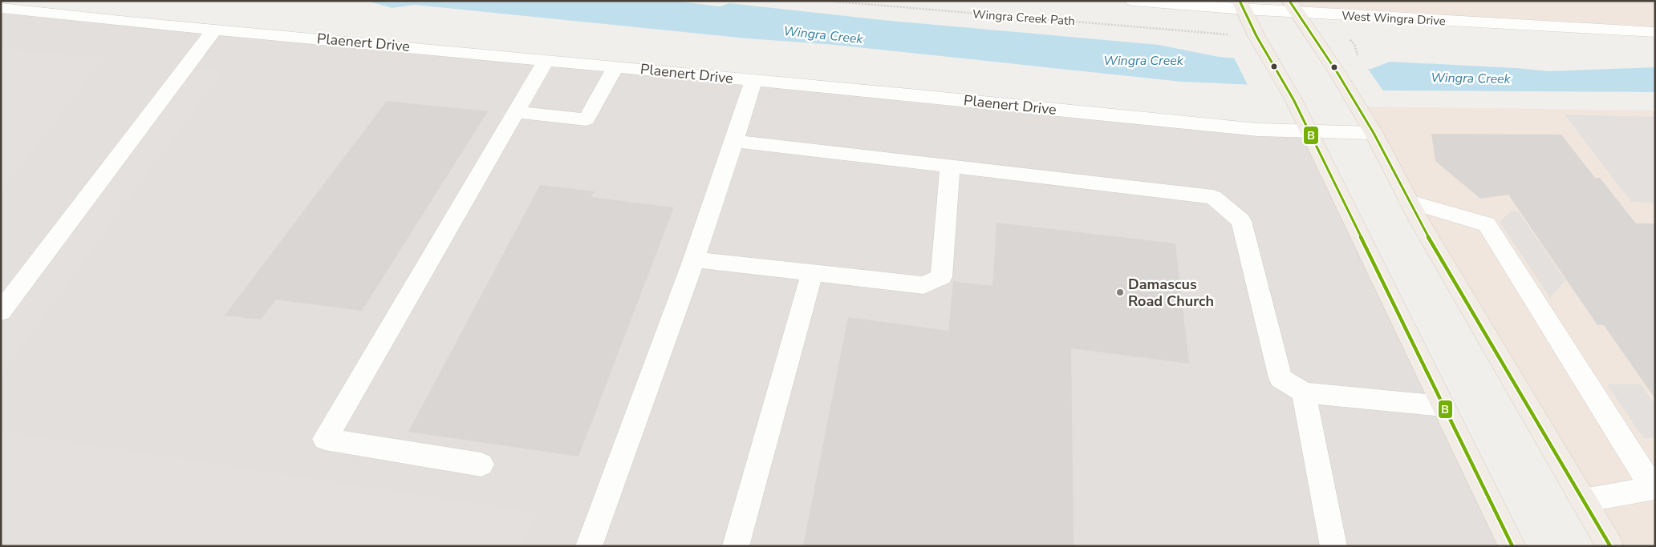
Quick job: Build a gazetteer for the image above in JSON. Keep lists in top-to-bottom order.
{
  "streets": {
    "street": ["West Wingra Drive", "Plaenert Drive"],
    "path": ["Wingra Creek Path"]
  },
  "water": ["Wingra Creek"],
  "places": ["Damascus Road Church"],
  "lines": ["transit line B"]
}
